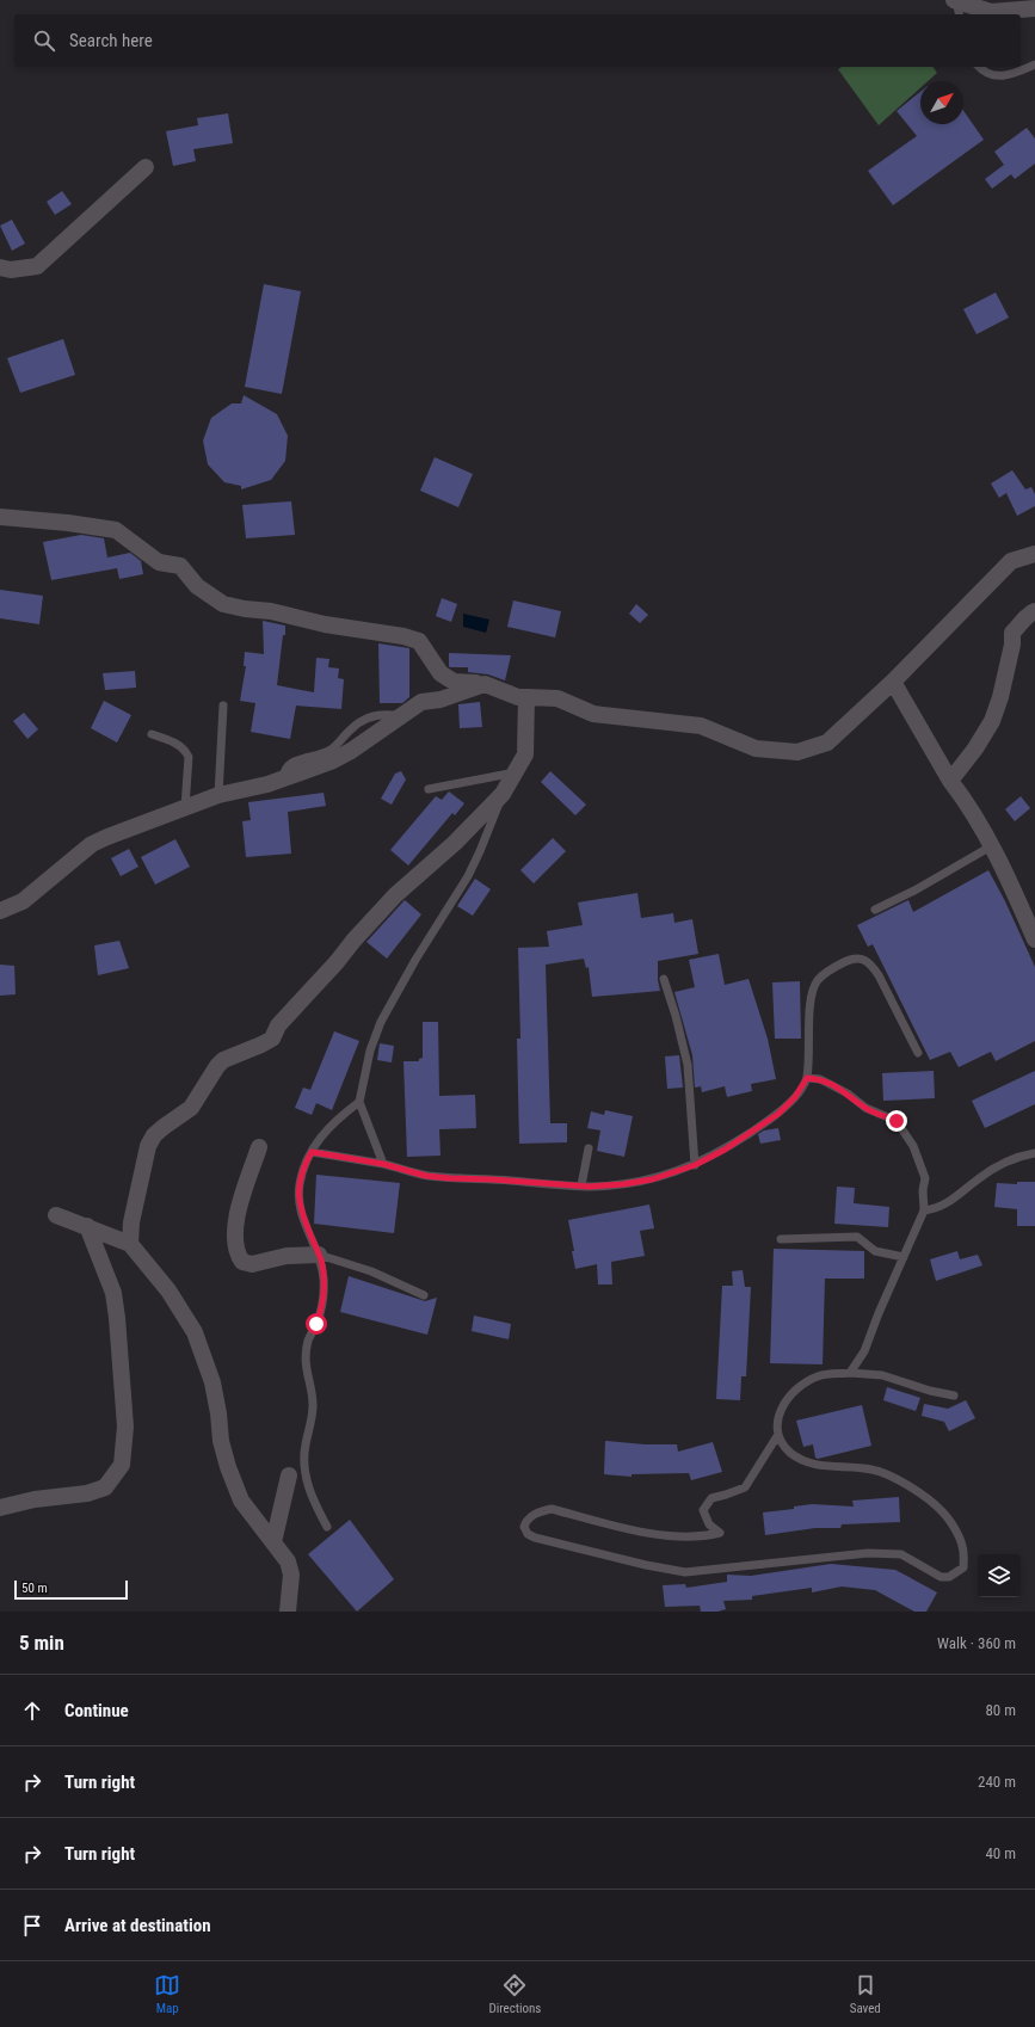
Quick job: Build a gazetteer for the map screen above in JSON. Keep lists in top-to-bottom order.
{
  "scale_bar": "50 m",
  "north": "top right",
  "page": {
    "search": "Search here",
    "scale": "50 m",
    "heading": ["5 min", "Walk · 360 m"],
    "list": [
      ["Continue", "80 m"],
      ["Turn right", "240 m"],
      ["Turn right", "40 m"],
      "Arrive at destination"
    ],
    "nav": ["Map", "Directions", "Saved"]
  }
}
